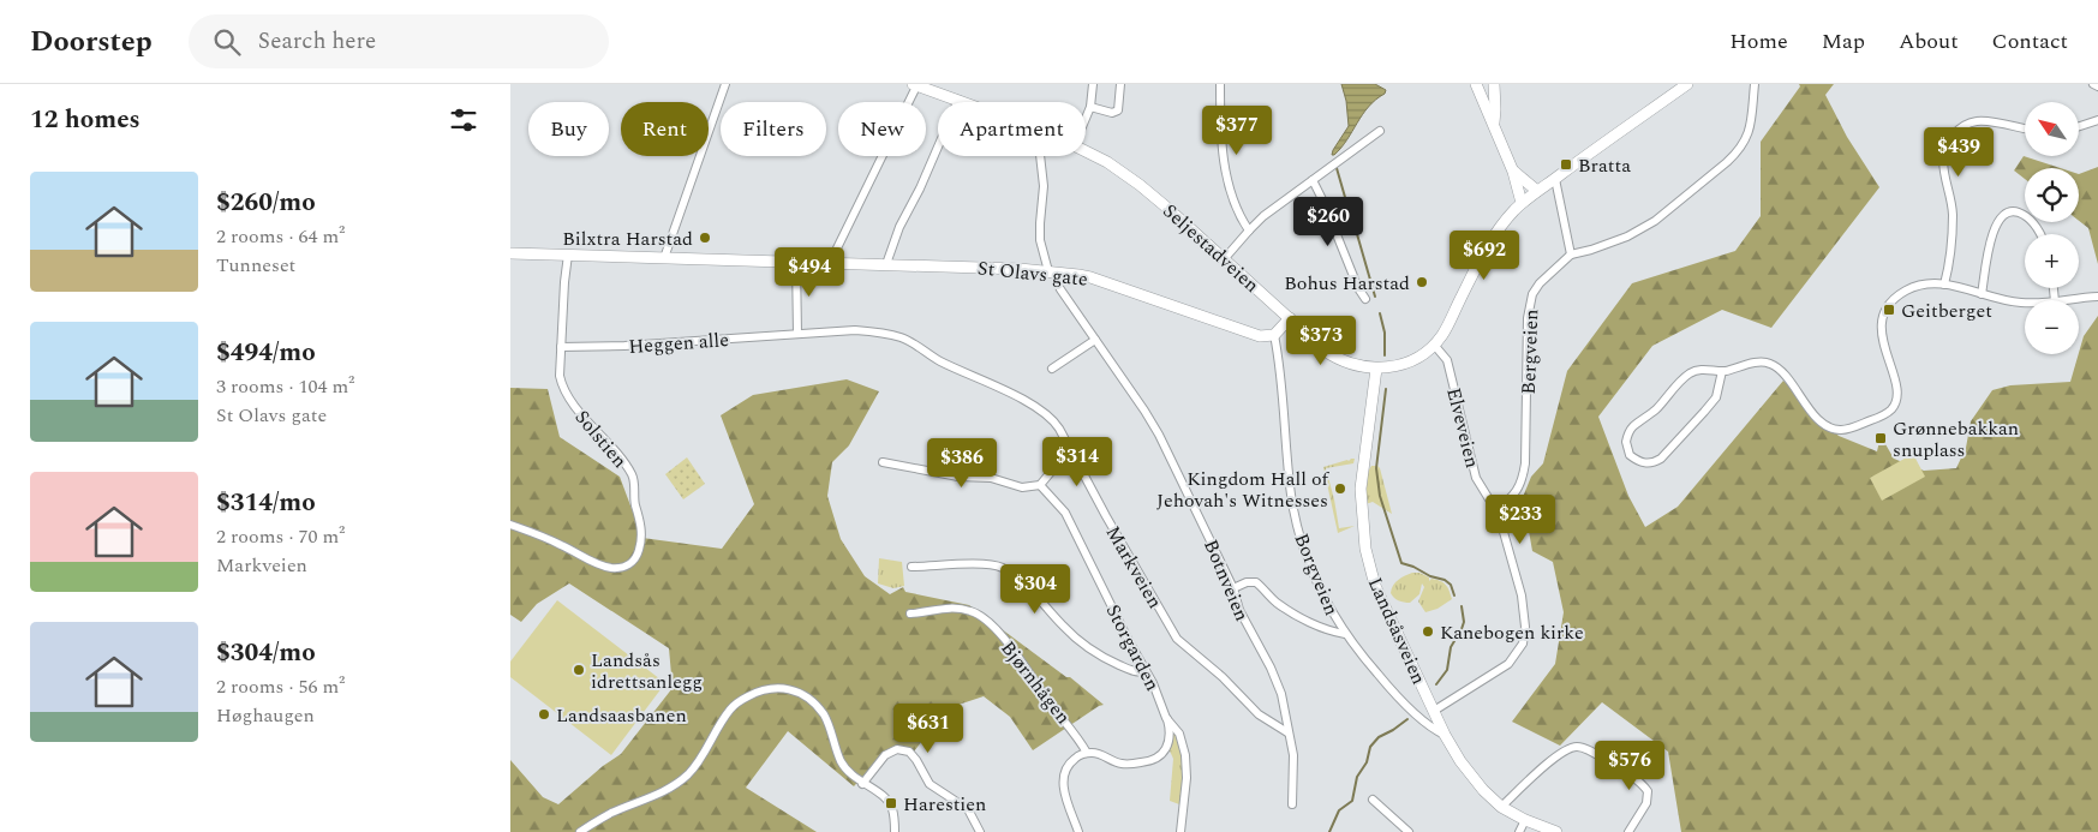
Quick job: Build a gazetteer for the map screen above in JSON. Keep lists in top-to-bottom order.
{
  "streets": {
    "street": [
      "Seljestadveien",
      "St Olavs gate",
      "Heggen alle",
      "Bergveien",
      "Elveveien",
      "Solstien",
      "Markveien",
      "Borgveien",
      "Botnveien",
      "Landsåsveien",
      "Storgarden",
      "Bjørnhågen"
    ]
  },
  "crossings": [
    ["Seljestadveien", "Elveveien"],
    ["Seljestadveien", "Landsåsveien"],
    ["St Olavs gate", "Solstien"],
    ["St Olavs gate", "Borgveien"],
    ["St Olavs gate", "Botnveien"],
    ["Heggen alle", "Solstien"],
    ["Heggen alle", "Markveien"],
    ["Bergveien", "Elveveien"],
    ["Elveveien", "Landsåsveien"],
    ["Markveien", "Botnveien"],
    ["Borgveien", "Landsåsveien"]
  ],
  "places": {
    "transit": [
      "Bratta",
      "Geitberget",
      "Grønnebakkan snuplass",
      "Harestien"
    ],
    "other": [
      "Bilxtra Harstad",
      "Bohus Harstad",
      "Kingdom Hall of Jehovah's Witnesses",
      "Kanebogen kirke",
      "Landsås idrettsanlegg",
      "Landsaasbanen"
    ]
  },
  "north": "top left",
  "page": {
    "header": "Doorstep",
    "search": "Search here",
    "nav": [
      "Home",
      "Map",
      "About",
      "Contact"
    ],
    "heading": "12 homes",
    "map_buttons": ["+", "−"],
    "chip": [
      "Buy",
      "Rent",
      "Filters",
      "New",
      "Apartment"
    ],
    "price": [
      "$377",
      "$439",
      "$260",
      "$692",
      "$494",
      "$373",
      "$314",
      "$386",
      "$233",
      "$304",
      "$631",
      "$576"
    ],
    "list": [
      {
        "name": "$260/mo",
        "note": "2 rooms · 64 m² · Tunneset"
      },
      {
        "name": "$494/mo",
        "note": "3 rooms · 104 m² · St Olavs gate"
      },
      {
        "name": "$314/mo",
        "note": "2 rooms · 70 m² · Markveien"
      },
      {
        "name": "$304/mo",
        "note": "2 rooms · 56 m² · Høghaugen"
      }
    ]
  }
}
